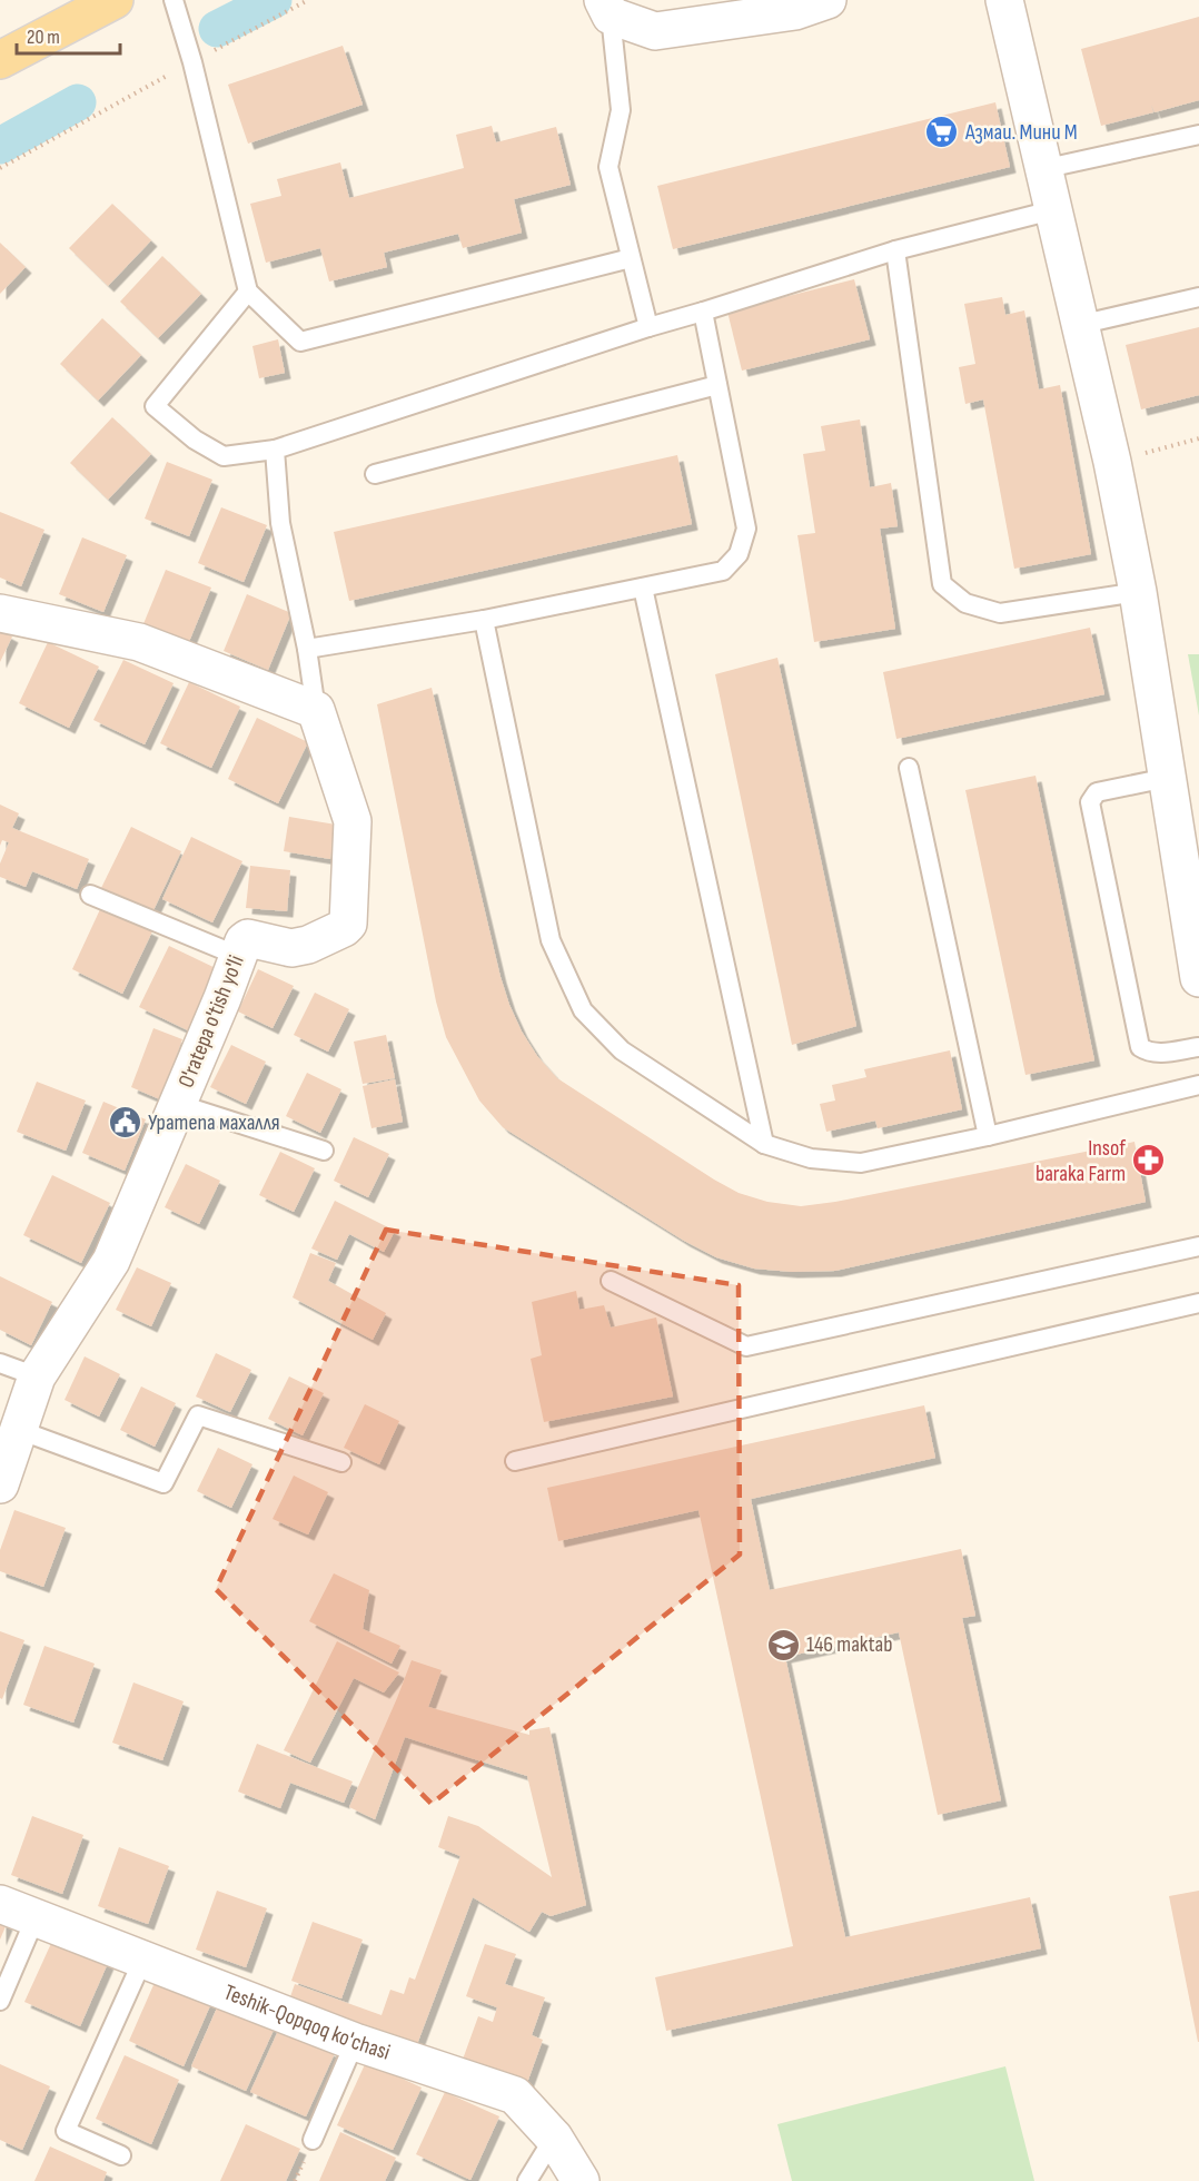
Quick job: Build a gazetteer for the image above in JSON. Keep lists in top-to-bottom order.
{
  "streets": {
    "street": ["O'ratepa o'tish yo'li", "Teshik-Qopqoq ko'chasi"]
  },
  "places": {
    "supermarket": ["Азмаи. Мини М"],
    "public building": ["Уратепа махалля"],
    "pharmacy": ["Insof baraka Farm"],
    "school or university": ["146 maktab"]
  },
  "scale_bar": "20 m"
}
